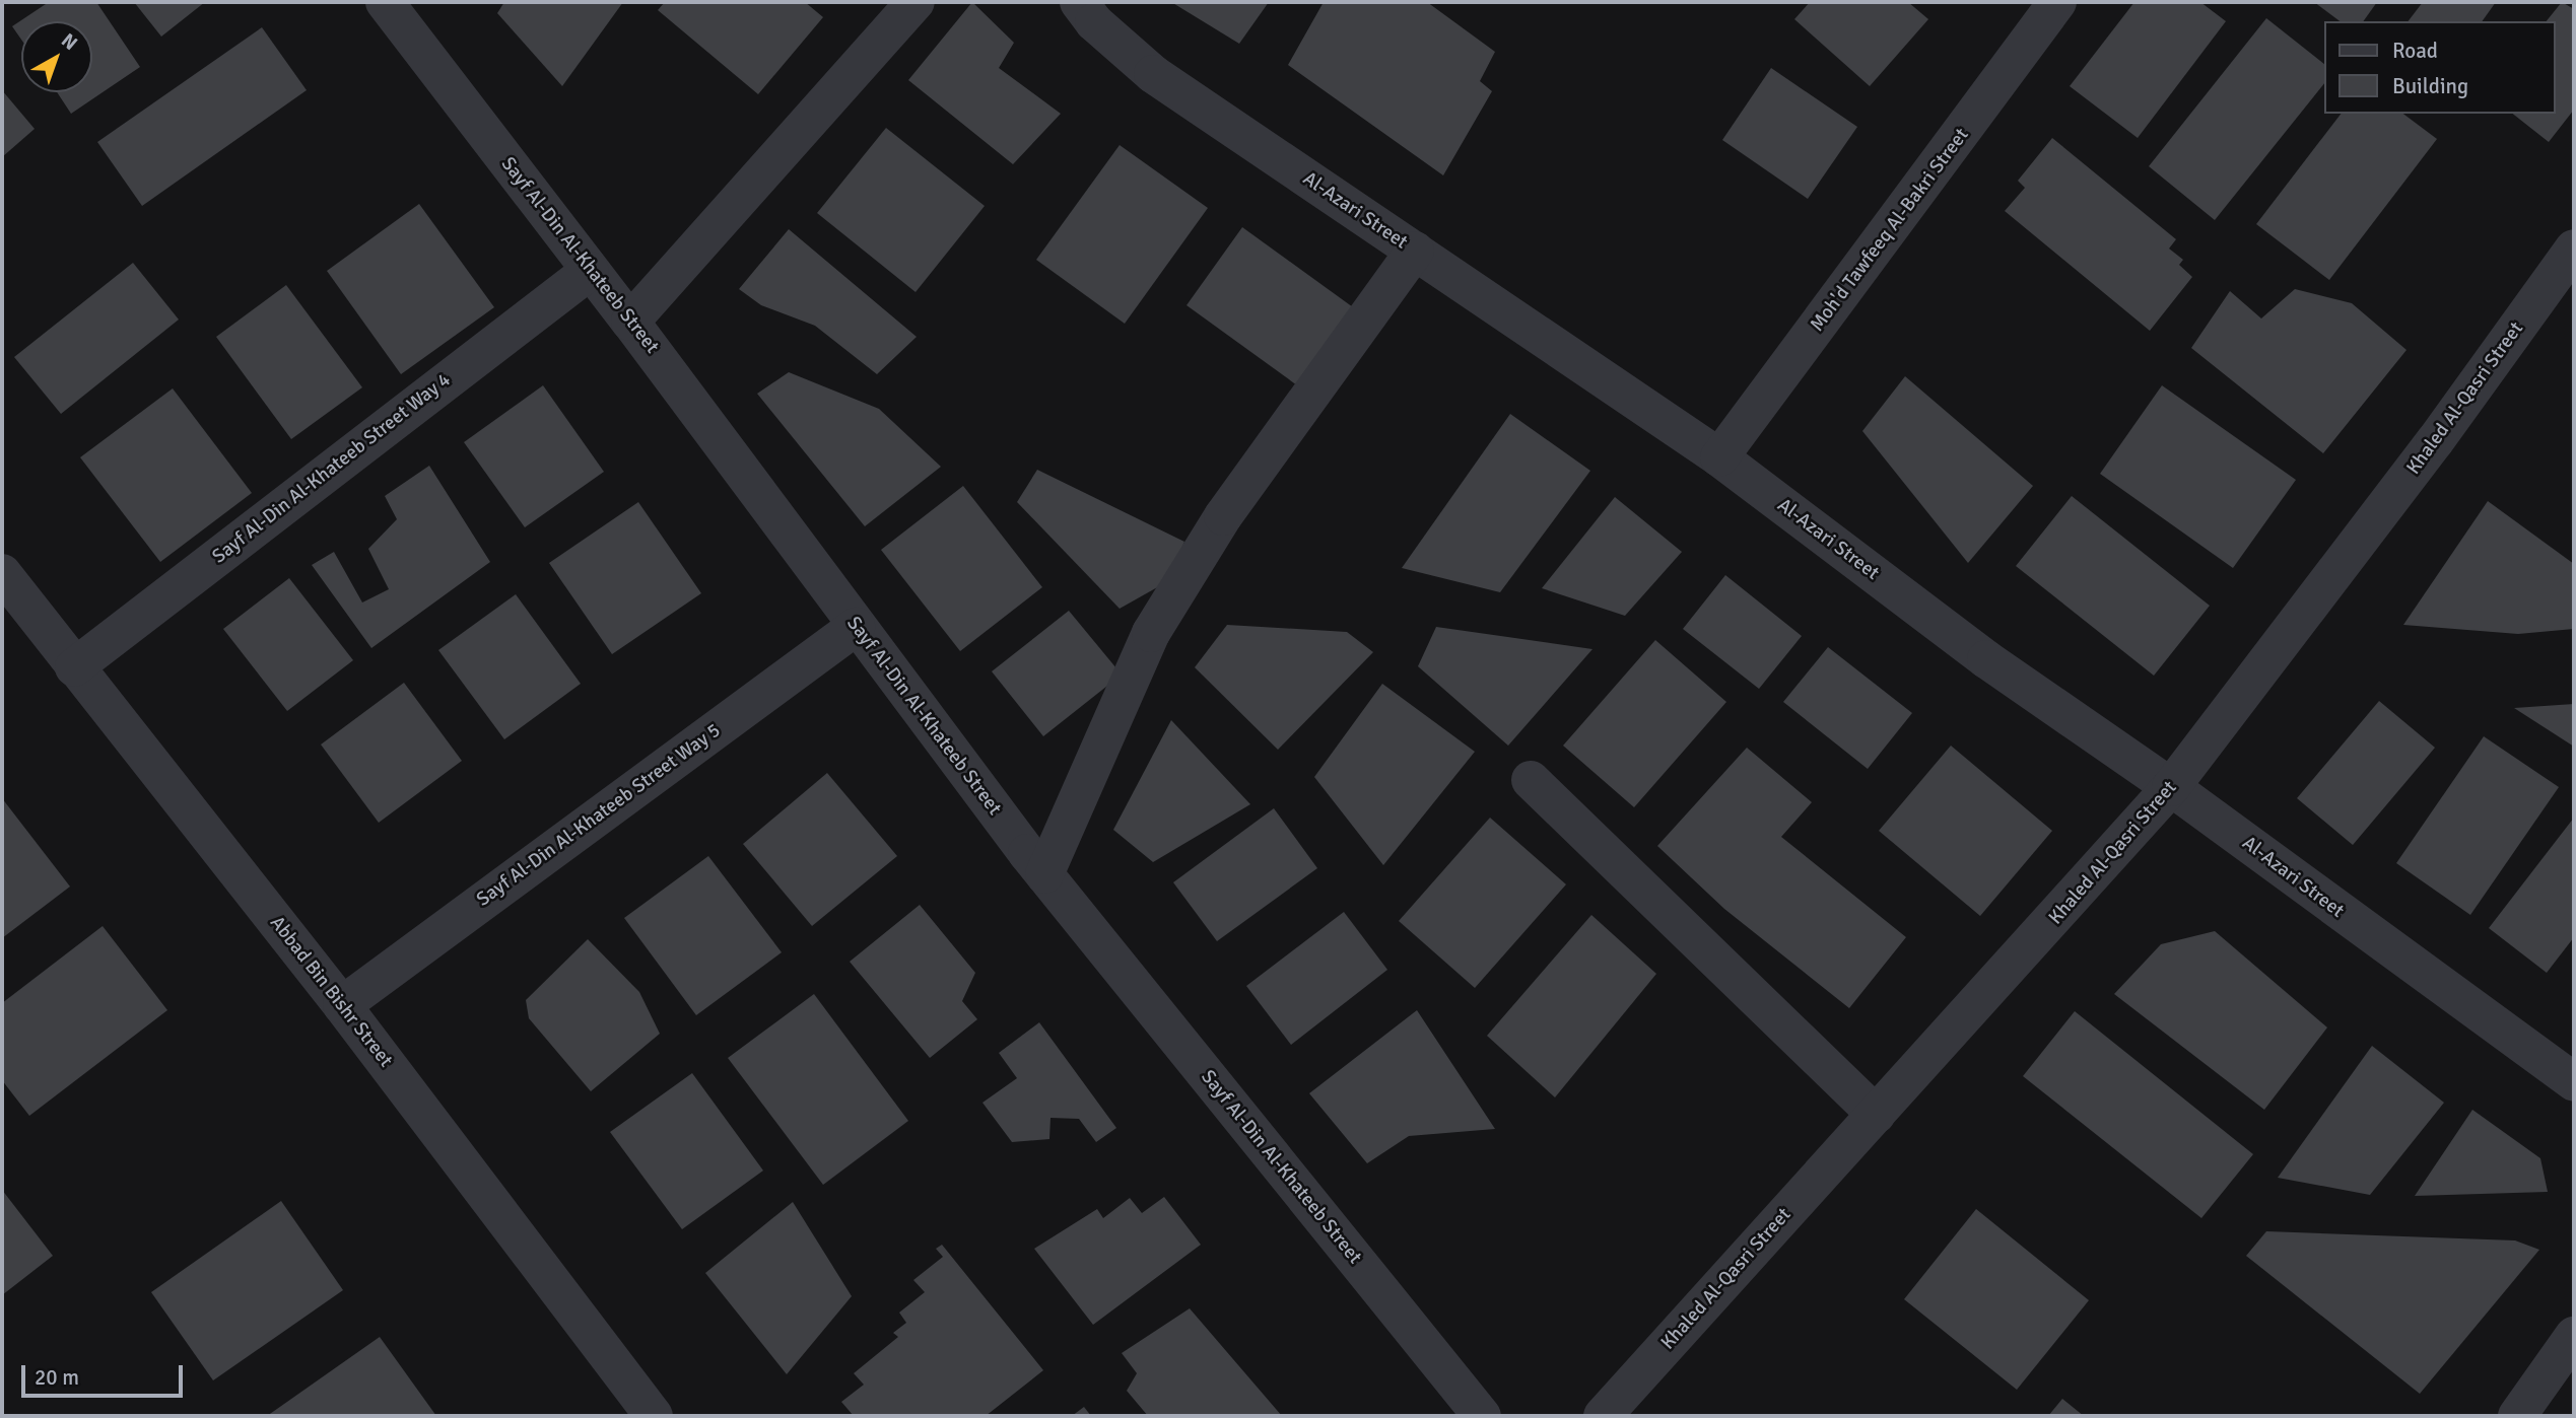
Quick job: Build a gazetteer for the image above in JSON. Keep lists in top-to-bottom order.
{
  "streets": {
    "street": [
      "Al-Azari Street",
      "Moh'd Tawfeeq Al-Bakri Street",
      "Sayf Al-Din Al-Khateeb Street",
      "Khaled Al-Qasri Street",
      "Sayf Al-Din Al-Khateeb Street Way 4",
      "Sayf Al-Din Al-Khateeb Street Way 5",
      "Abbad Bin Bishr Street"
    ]
  },
  "crossings": [
    ["Al-Azari Street", "Moh'd Tawfeeq Al-Bakri Street"],
    ["Al-Azari Street", "Khaled Al-Qasri Street"],
    ["Sayf Al-Din Al-Khateeb Street", "Sayf Al-Din Al-Khateeb Street Way 4"],
    ["Sayf Al-Din Al-Khateeb Street", "Sayf Al-Din Al-Khateeb Street Way 5"],
    ["Sayf Al-Din Al-Khateeb Street Way 4", "Abbad Bin Bishr Street"],
    ["Sayf Al-Din Al-Khateeb Street Way 5", "Abbad Bin Bishr Street"]
  ],
  "legend": ["Road", "Building"],
  "scale_bar": "20 m",
  "north": "top right"
}
